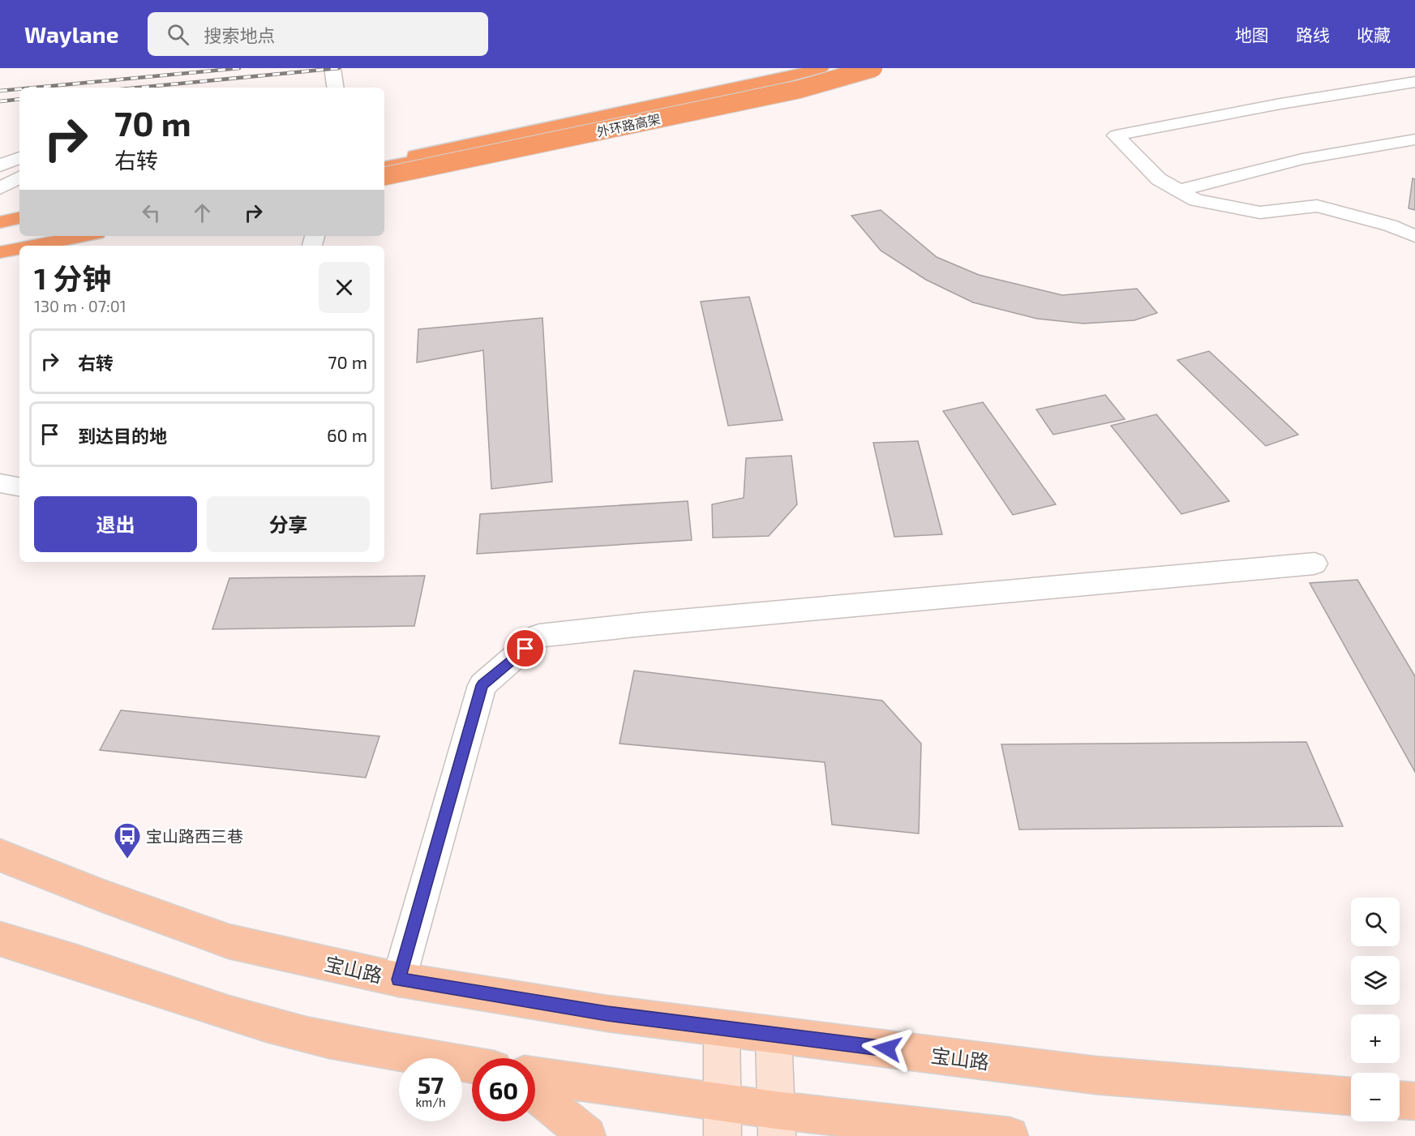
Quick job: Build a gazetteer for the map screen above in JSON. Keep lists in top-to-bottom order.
{
  "streets": {
    "highway": ["外环路高架"],
    "main road": ["宝山路"]
  },
  "places": {
    "bus stop": ["宝山路西三巷"]
  },
  "page": {
    "header": "Waylane",
    "search": "搜索地点",
    "nav": ["地图", "路线", "收藏"],
    "turn": ["70 m", "右转"],
    "heading": ["1 分钟", "130 m · 07:01"],
    "list": [
      {
        "name": "右转",
        "value": "70 m"
      },
      {
        "name": "到达目的地",
        "value": "60 m"
      }
    ],
    "buttons": ["退出", "分享"],
    "map_buttons": ["+", "−"],
    "speed": "57 km/h",
    "limit": "60"
  }
}
